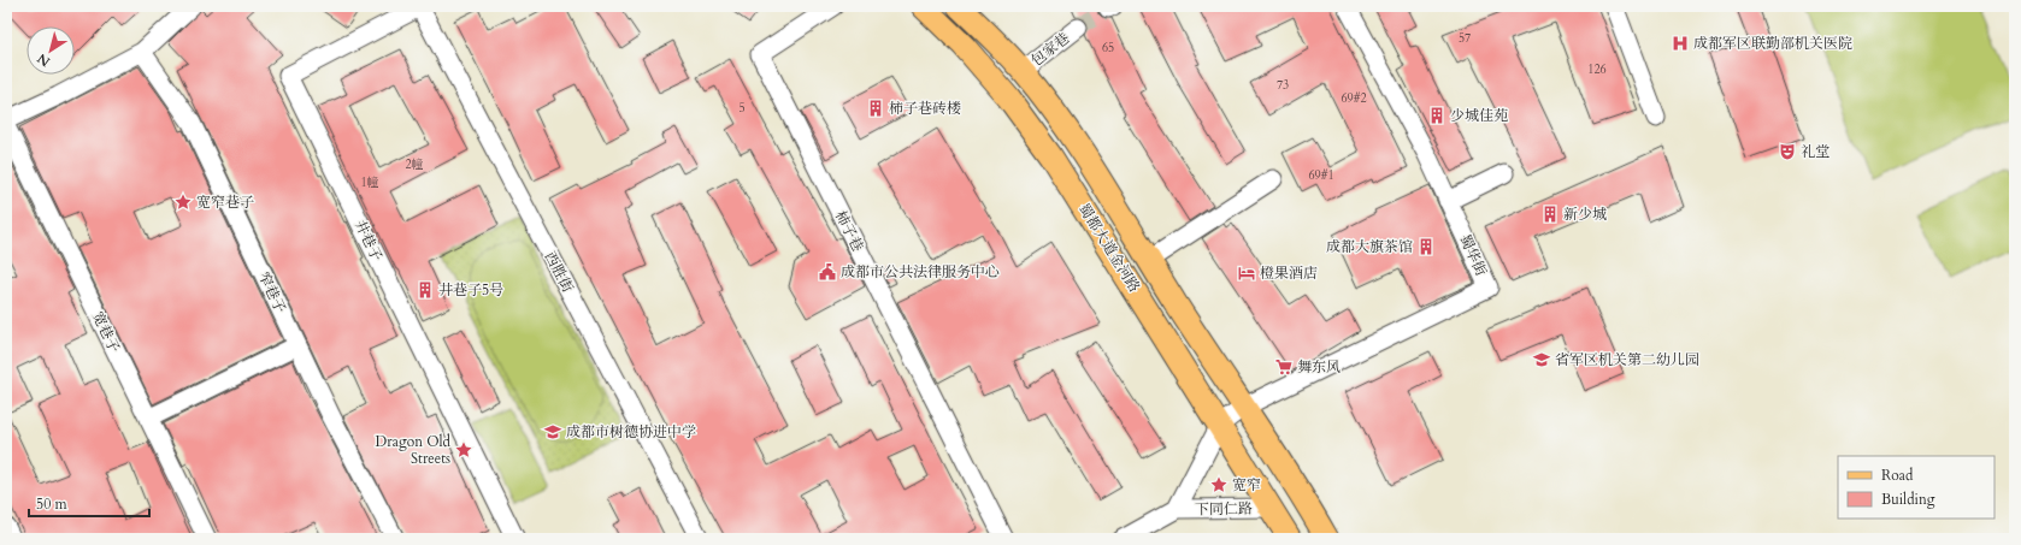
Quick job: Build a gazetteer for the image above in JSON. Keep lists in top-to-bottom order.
{
  "streets": {
    "main road": ["蜀都大道金河路"],
    "street": [
      "包家巷",
      "柿子巷",
      "井巷子",
      "蜀华街",
      "西胜街",
      "窄巷子",
      "宽巷子",
      "下同仁路"
    ]
  },
  "crossings": [
    ["包家巷", "蜀都大道金河路"],
    ["井巷子", "西胜街"],
    ["蜀都大道金河路", "蜀华街"],
    ["蜀都大道金河路", "下同仁路"],
    ["蜀华街", "下同仁路"]
  ],
  "places": {
    "hospital": ["成都军区联勤部机关医院"],
    "building": [
      "柿子巷砖楼",
      "少城佳苑",
      "新少城",
      "成都大旗茶馆",
      "井巷子5号"
    ],
    "theatre": ["礼堂"],
    "place": ["宽窄巷子", "Dragon Old Streets", "宽窄"],
    "public building": ["成都市公共法律服务中心"],
    "hotel": ["橙果酒店"],
    "school or university": ["省军区机关第二幼儿园", "成都市树德协进中学"],
    "supermarket": ["舞东风"]
  },
  "house_numbers": [
    "57",
    "65",
    "126",
    "73",
    "69#2",
    "5",
    "2幢",
    "69#1",
    "1幢"
  ],
  "legend": ["Road", "Building"],
  "scale_bar": "50 m",
  "north": "bottom left"
}
